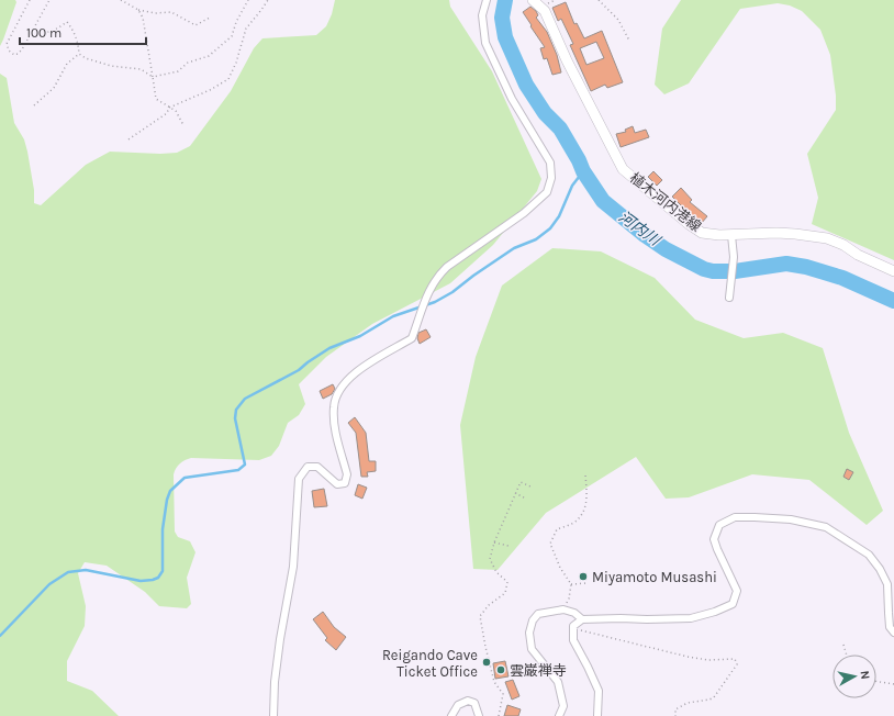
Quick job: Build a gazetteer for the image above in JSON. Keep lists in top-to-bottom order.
{
  "streets": {
    "main road": ["植木河内港線"]
  },
  "water": ["河内川"],
  "places": ["Miyamoto Musashi", "Reigando Cave Ticket Office", "雲巌禅寺"],
  "scale_bar": "100 m",
  "north": "right"
}
